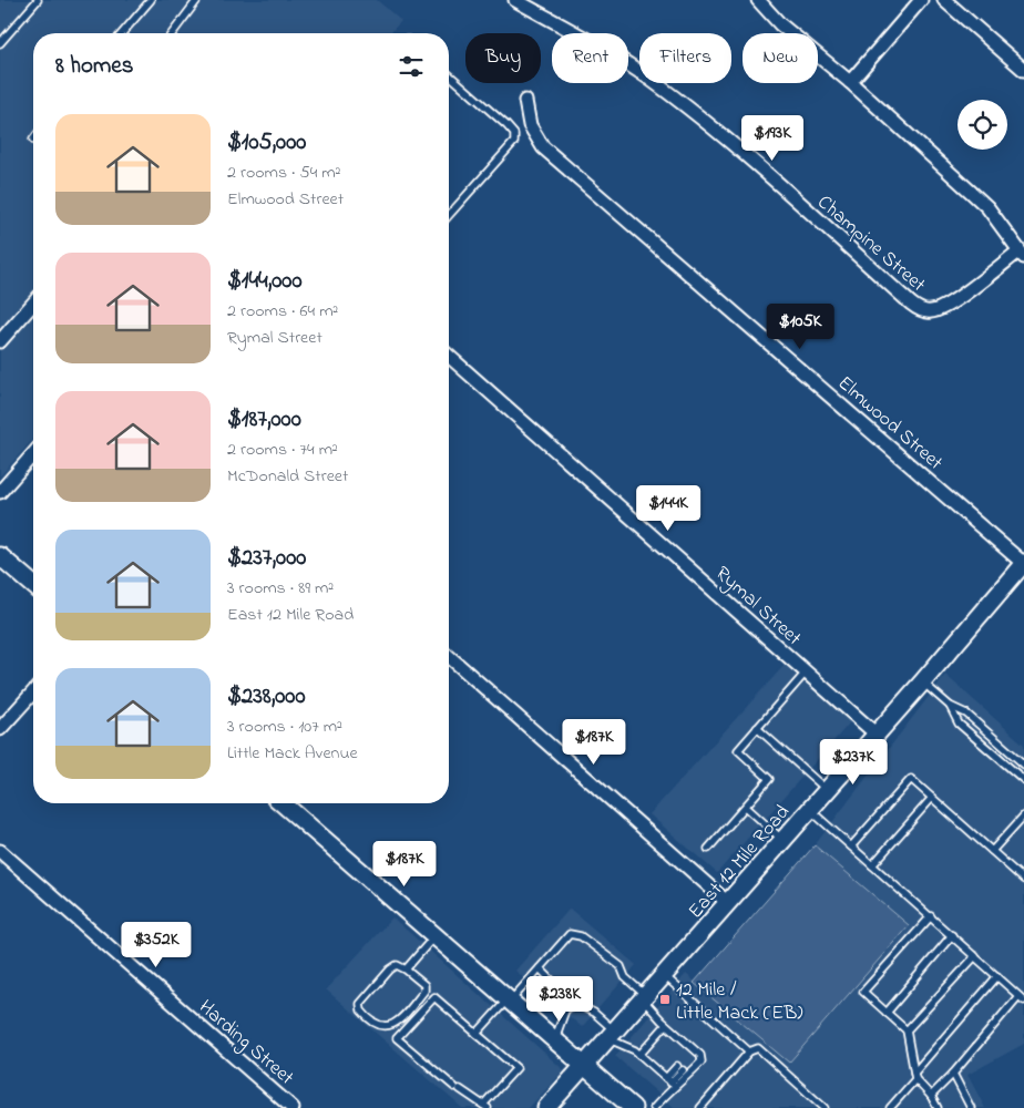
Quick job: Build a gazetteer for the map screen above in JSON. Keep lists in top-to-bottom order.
{
  "streets": {
    "main road": ["East 12 Mile Road"],
    "street": [
      "Champine Street",
      "Elmwood Street",
      "Rymal Street",
      "Harding Street"
    ]
  },
  "crossings": [
    ["Elmwood Street", "East 12 Mile Road"],
    ["Rymal Street", "East 12 Mile Road"]
  ],
  "places": {
    "transit": ["12 Mile / Little Mack (EB)"]
  },
  "page": {
    "chip": [
      "Buy",
      "Rent",
      "Filters",
      "New"
    ],
    "heading": "8 homes",
    "list": [
      {
        "name": "$105,000",
        "note": "2 rooms · 54 m² · Elmwood Street"
      },
      {
        "name": "$144,000",
        "note": "2 rooms · 64 m² · Rymal Street"
      },
      {
        "name": "$187,000",
        "note": "2 rooms · 74 m² · McDonald Street"
      },
      {
        "name": "$237,000",
        "note": "3 rooms · 89 m² · East 12 Mile Road"
      },
      {
        "name": "$238,000",
        "note": "3 rooms · 107 m² · Little Mack Avenue"
      }
    ],
    "price": [
      "$193K",
      "$105K",
      "$144K",
      "$187K",
      "$237K",
      "$187K",
      "$352K",
      "$238K"
    ]
  }
}
